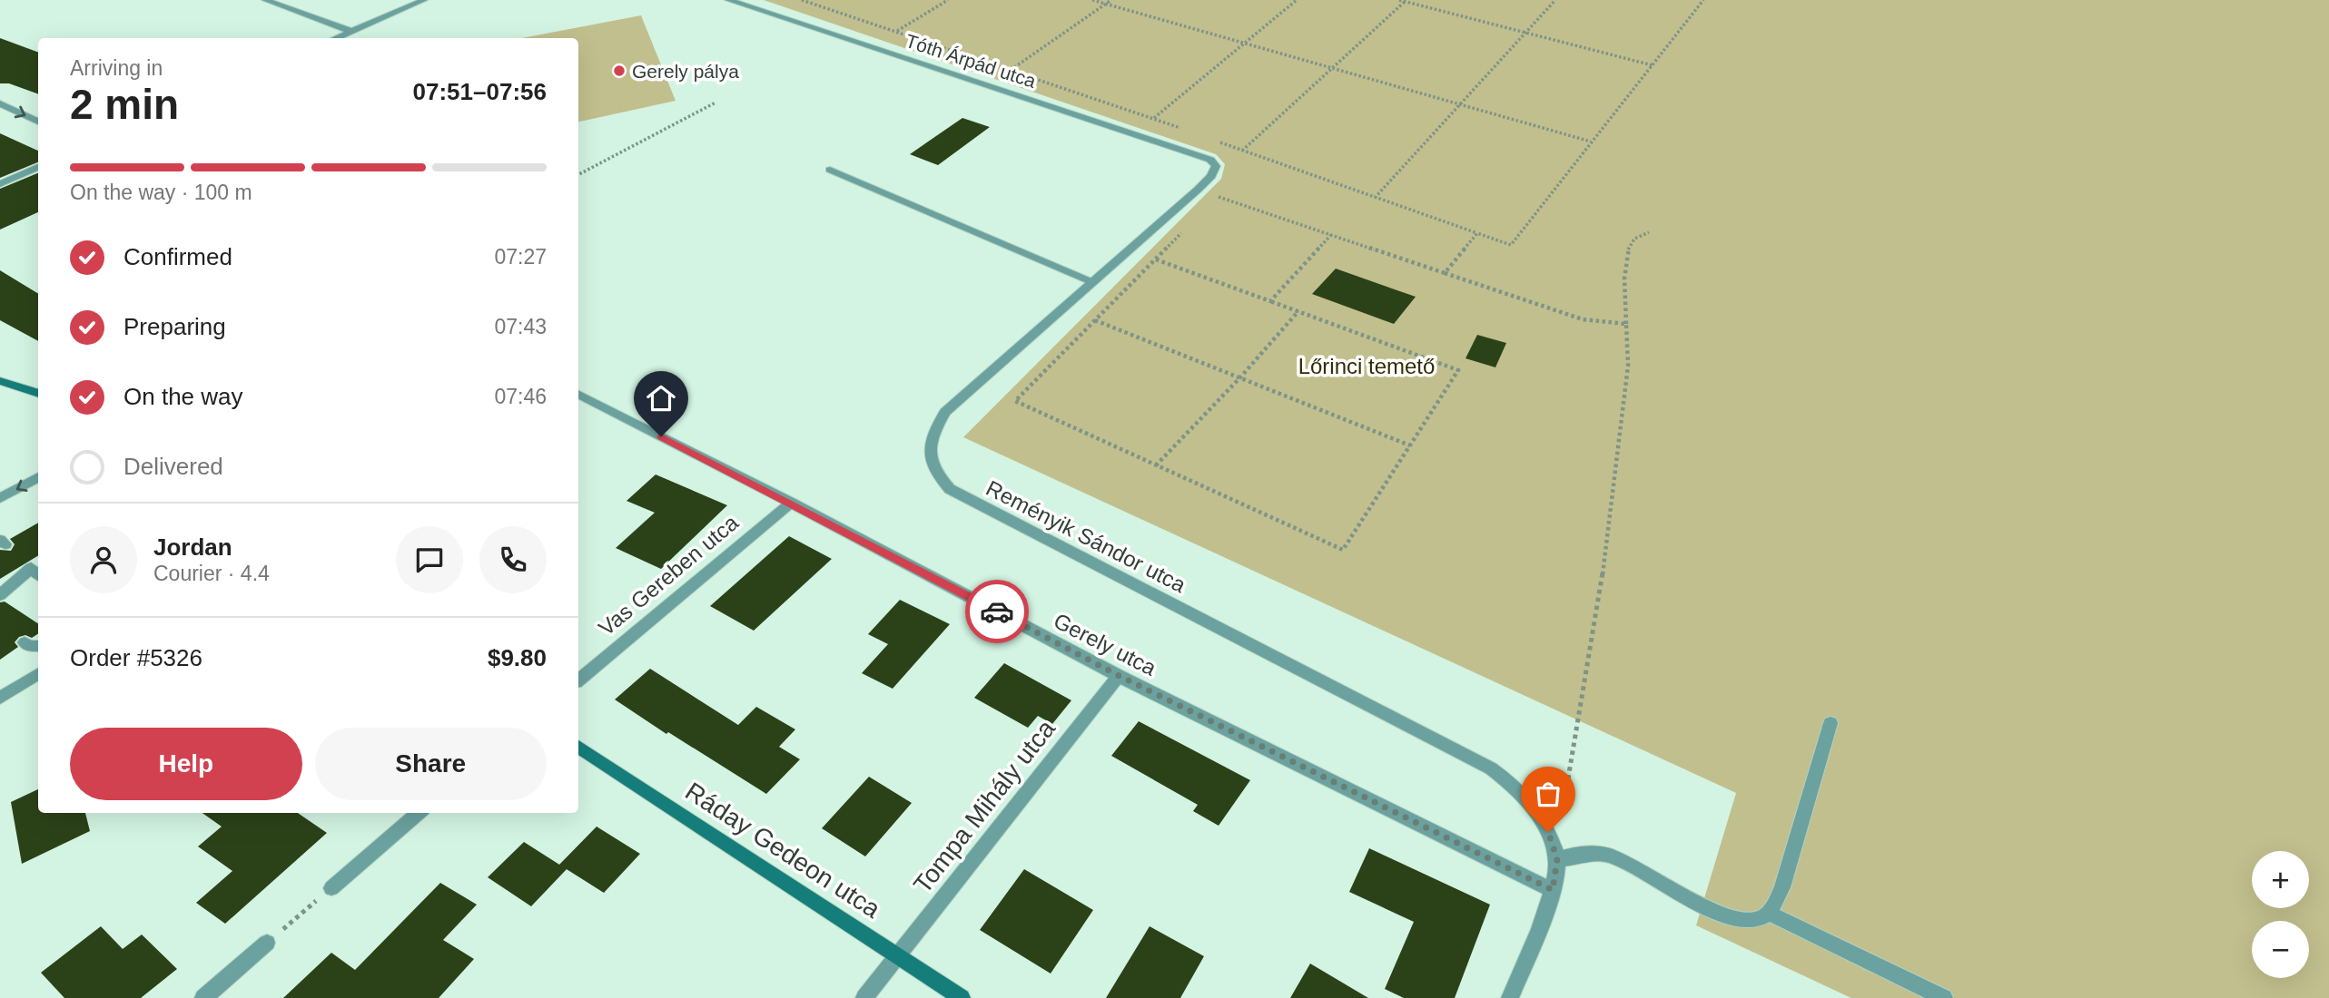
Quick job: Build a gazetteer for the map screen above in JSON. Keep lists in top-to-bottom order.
{
  "streets": {
    "street": [
      "Tóth Árpád utca",
      "Reményik Sándor utca",
      "Vas Gereben utca",
      "Gerely utca",
      "Tompa Mihály utca",
      "Ráday Gedeon utca"
    ]
  },
  "crossings": [
    ["Tóth Árpád utca", "Reményik Sándor utca"],
    ["Reményik Sándor utca", "Gerely utca"],
    ["Vas Gereben utca", "Gerely utca"],
    ["Gerely utca", "Tompa Mihály utca"],
    ["Tompa Mihály utca", "Ráday Gedeon utca"]
  ],
  "parks": ["Lőrinci temető"],
  "places": ["Gerely pálya"],
  "page": {
    "heading": ["2 min", "Arriving in", "07:51–07:56"],
    "panel": [
      "Jordan",
      "Courier · 4.4",
      "Order #5326",
      "$9.80"
    ],
    "bar": "On the way · 100 m",
    "list": [
      ["Confirmed", "07:27"],
      ["Preparing", "07:43"],
      ["On the way", "07:46"],
      "Delivered"
    ],
    "buttons": ["Help", "Share"],
    "map_buttons": ["+", "−"]
  }
}
